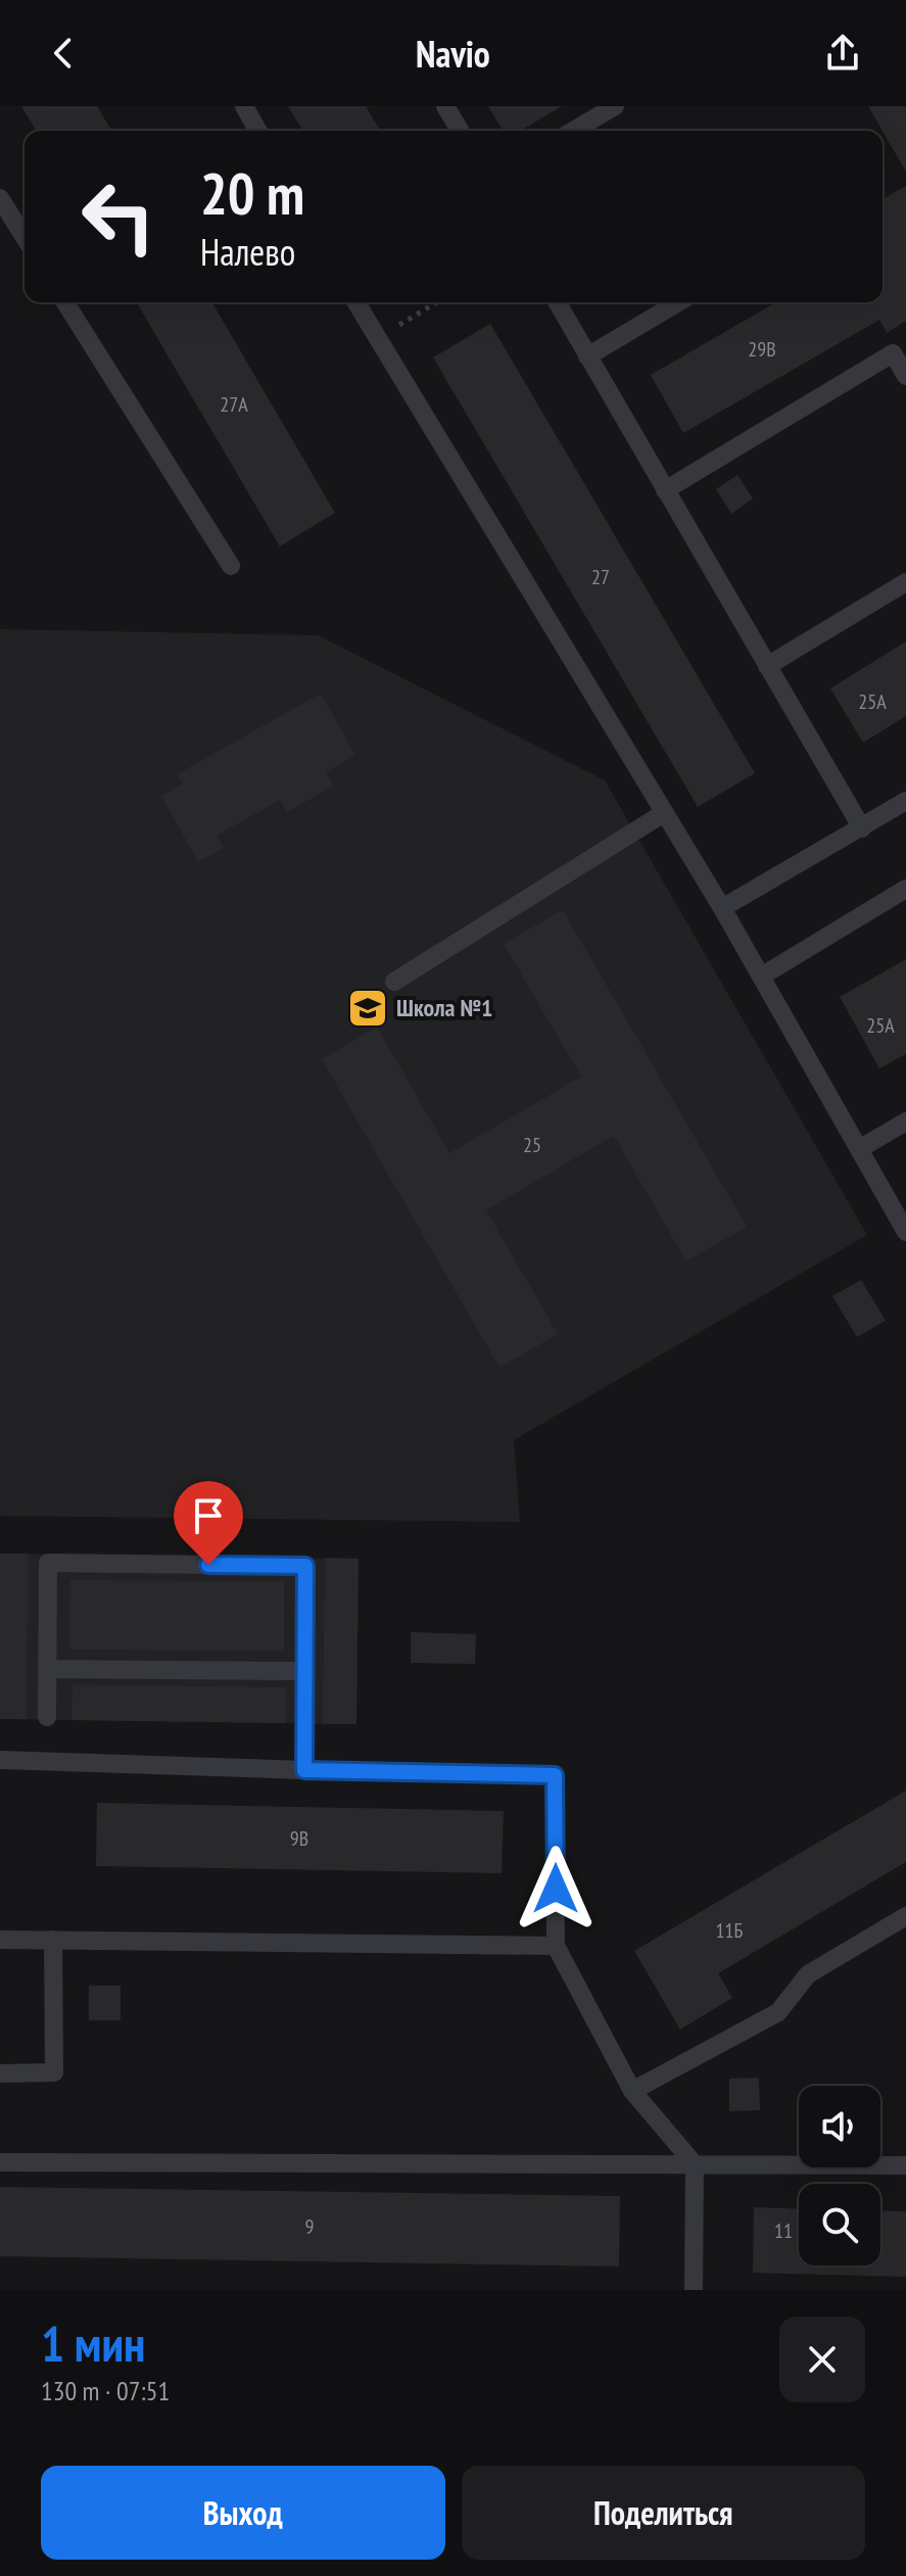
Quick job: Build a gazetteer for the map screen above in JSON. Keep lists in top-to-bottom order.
{
  "places": {
    "school or university": ["Школа №1"]
  },
  "house_numbers": [
    "29В",
    "27А",
    "27",
    "25А",
    "25А",
    "25",
    "9В",
    "11Б",
    "9",
    "11"
  ],
  "page": {
    "header": "Navio",
    "turn": ["20 m", "Налево"],
    "heading": ["1 мин", "130 m · 07:51"],
    "buttons": ["Выход", "Поделиться"]
  }
}
